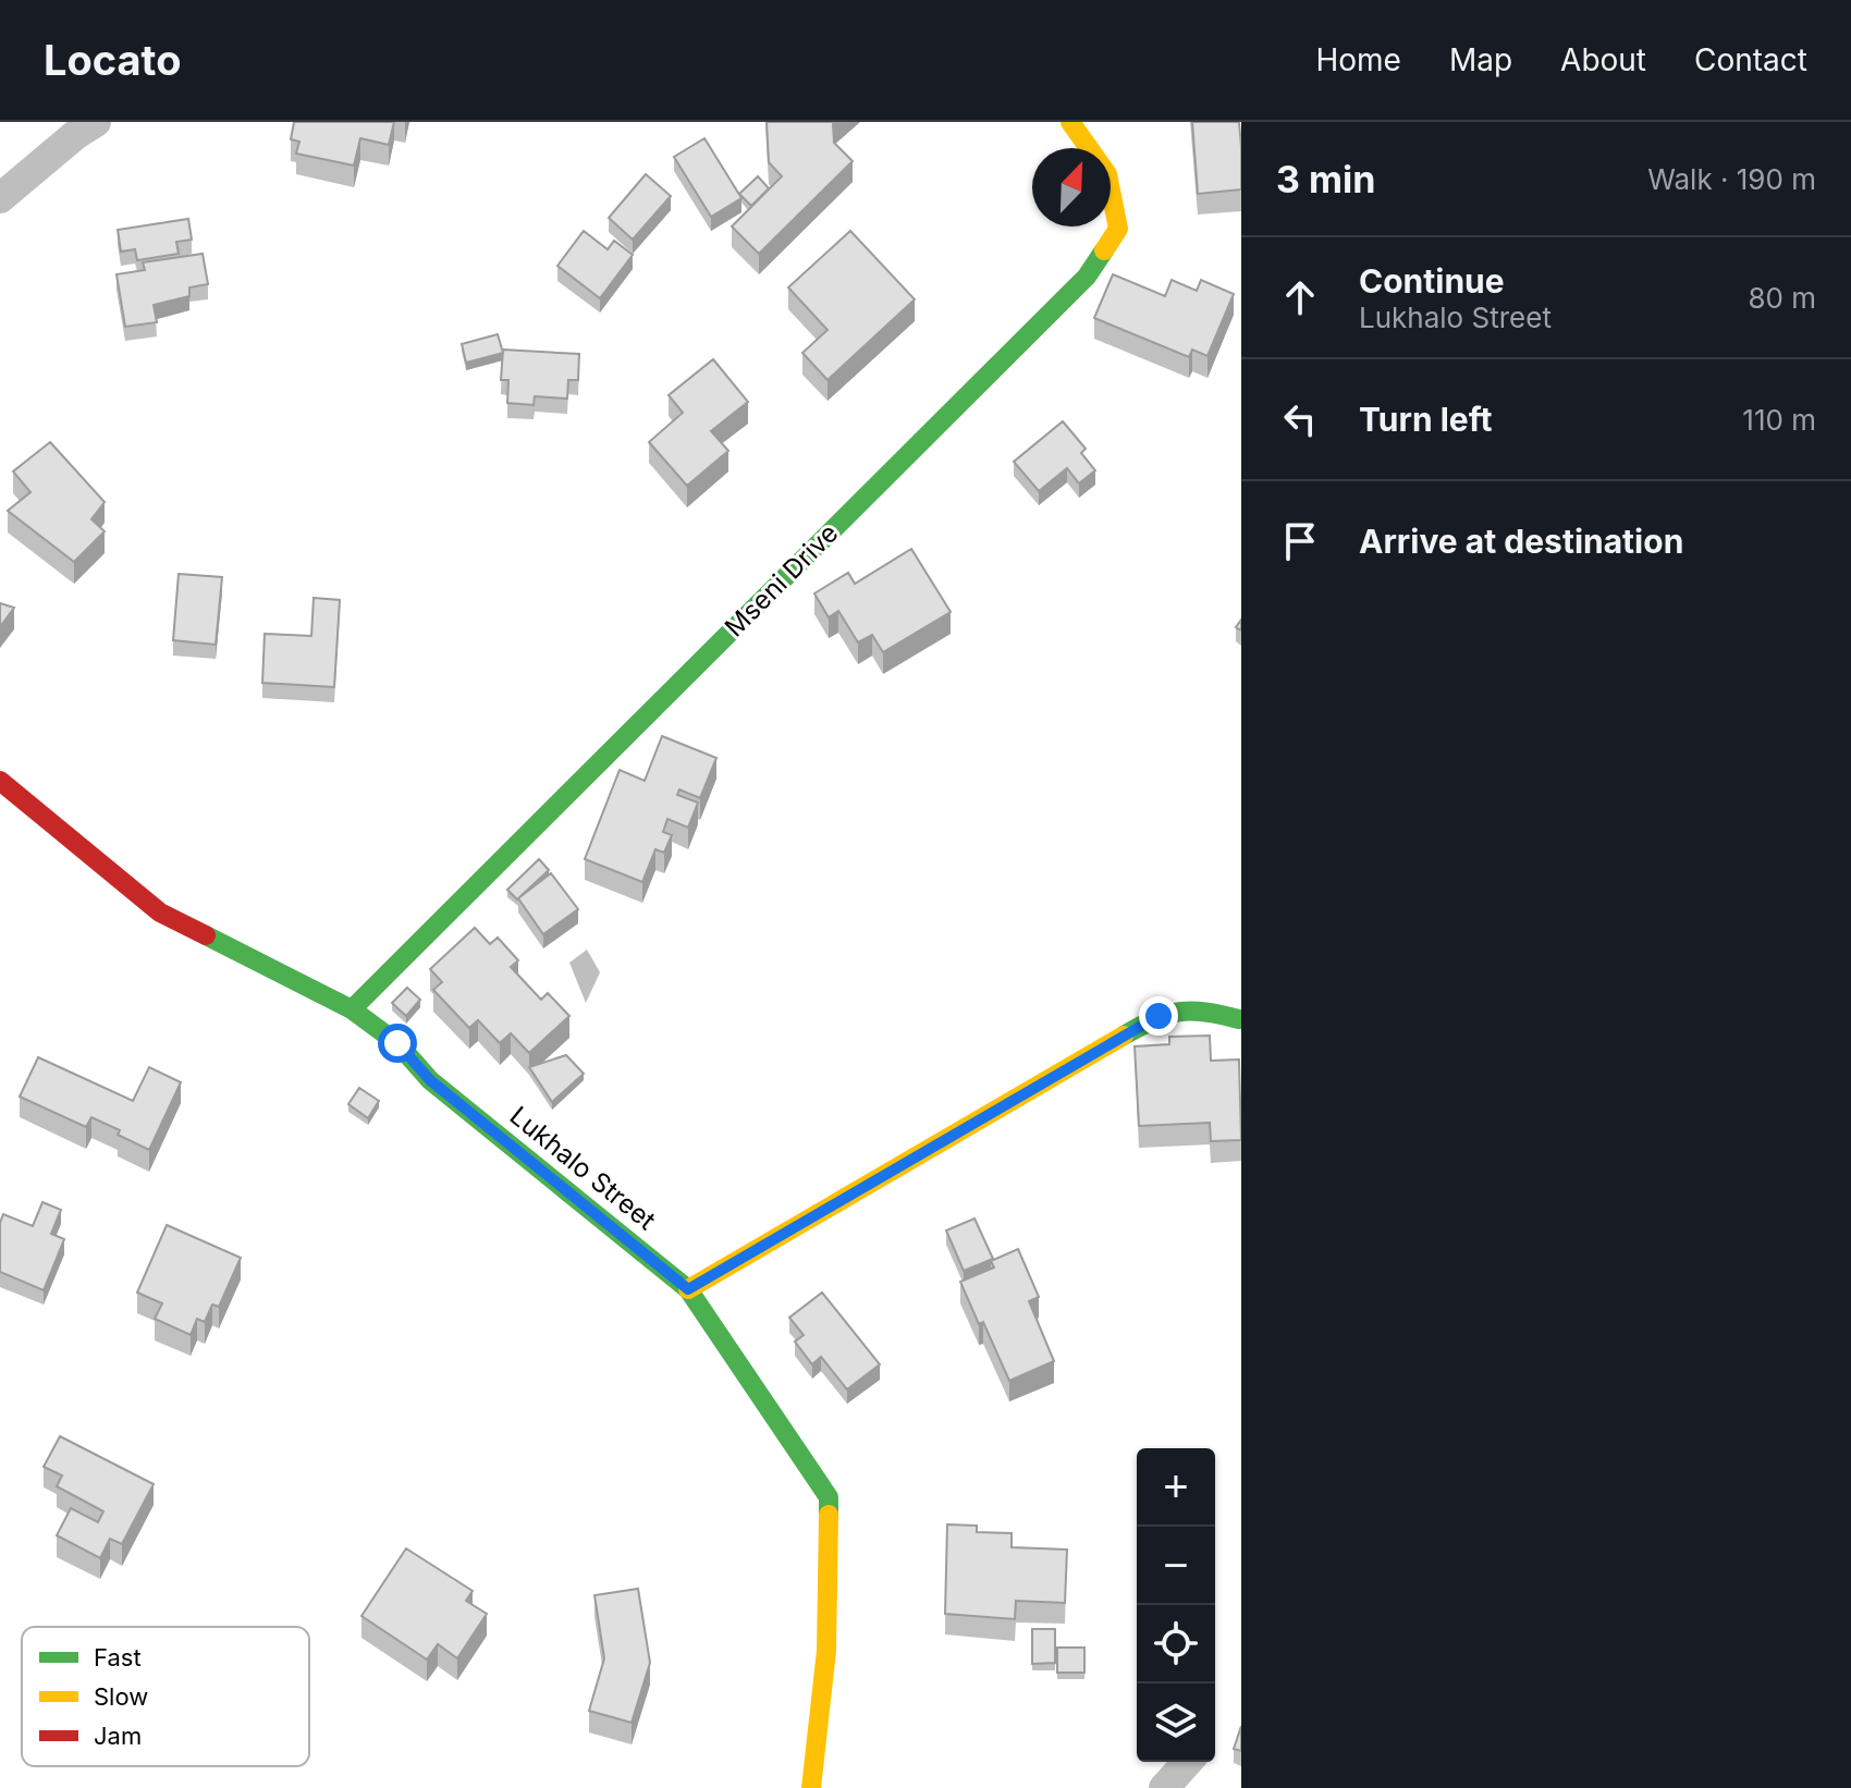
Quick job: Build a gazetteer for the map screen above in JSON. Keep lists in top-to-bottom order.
{
  "streets": {
    "street": ["Mseni Drive", "Lukhalo Street"]
  },
  "crossings": [
    ["Mseni Drive", "Lukhalo Street"]
  ],
  "legend": ["Fast", "Slow", "Jam"],
  "north": "top right",
  "page": {
    "header": "Locato",
    "nav": [
      "Home",
      "Map",
      "About",
      "Contact"
    ],
    "heading": ["3 min", "Walk · 190 m"],
    "list": [
      ["Continue", "Lukhalo Street", "80 m"],
      ["Turn left", "110 m"],
      "Arrive at destination"
    ],
    "map_buttons": ["+", "−"]
  }
}
